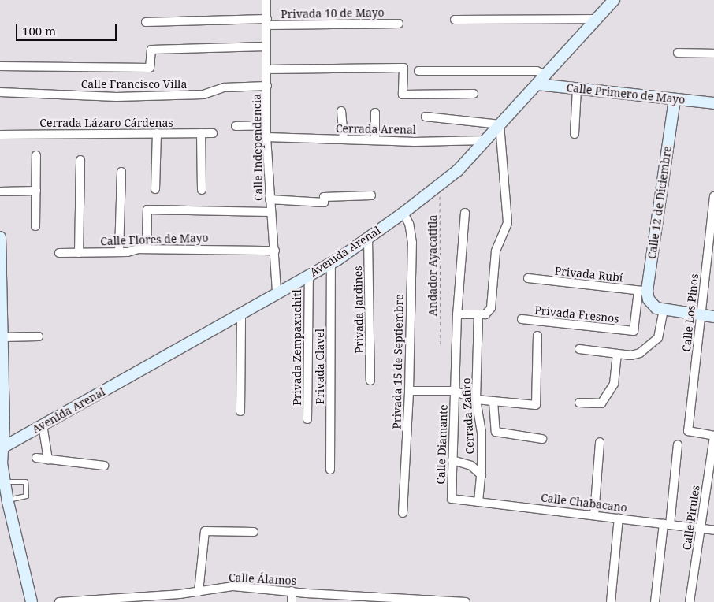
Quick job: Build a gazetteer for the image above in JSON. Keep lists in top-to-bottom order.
{
  "streets": {
    "main road": ["Calle Primero de Mayo", "Calle 12 de Diciembre", "Avenida Arenal"],
    "street": [
      "Privada 10 de Mayo",
      "Calle Francisco Villa",
      "Cerrada Lázaro Cárdenas",
      "Cerrada Arenal",
      "Calle Independencia",
      "Calle Flores de Mayo",
      "Privada Rubí",
      "Privada Jardines",
      "Calle Los Pinos",
      "Privada Fresnos",
      "Privada Zempaxuchitl",
      "Privada 15 de Septiembre",
      "Privada Clavel",
      "Cerrada Zafiro",
      "Calle Diamante",
      "Calle Chabacano",
      "Calle Pirules",
      "Calle Álamos"
    ],
    "path": ["Andador Ayacatitla"]
  },
  "crossings": [
    ["Privada 10 de Mayo", "Calle Independencia"],
    ["Calle Francisco Villa", "Calle Independencia"],
    ["Calle Primero de Mayo", "Calle 12 de Diciembre"],
    ["Calle Primero de Mayo", "Avenida Arenal"],
    ["Cerrada Arenal", "Calle Independencia"],
    ["Cerrada Arenal", "Avenida Arenal"],
    ["Calle Independencia", "Calle Flores de Mayo"],
    ["Calle Independencia", "Avenida Arenal"],
    ["Calle 12 de Diciembre", "Privada Rubí"],
    ["Calle 12 de Diciembre", "Privada Fresnos"],
    ["Avenida Arenal", "Andador Ayacatitla"],
    ["Avenida Arenal", "Privada Jardines"],
    ["Avenida Arenal", "Privada Zempaxuchitl"],
    ["Avenida Arenal", "Privada 15 de Septiembre"],
    ["Avenida Arenal", "Privada Clavel"],
    ["Calle Los Pinos", "Calle Pirules"],
    ["Cerrada Zafiro", "Calle Chabacano"],
    ["Calle Diamante", "Calle Chabacano"],
    ["Calle Chabacano", "Calle Pirules"]
  ],
  "scale_bar": "100 m"
}
